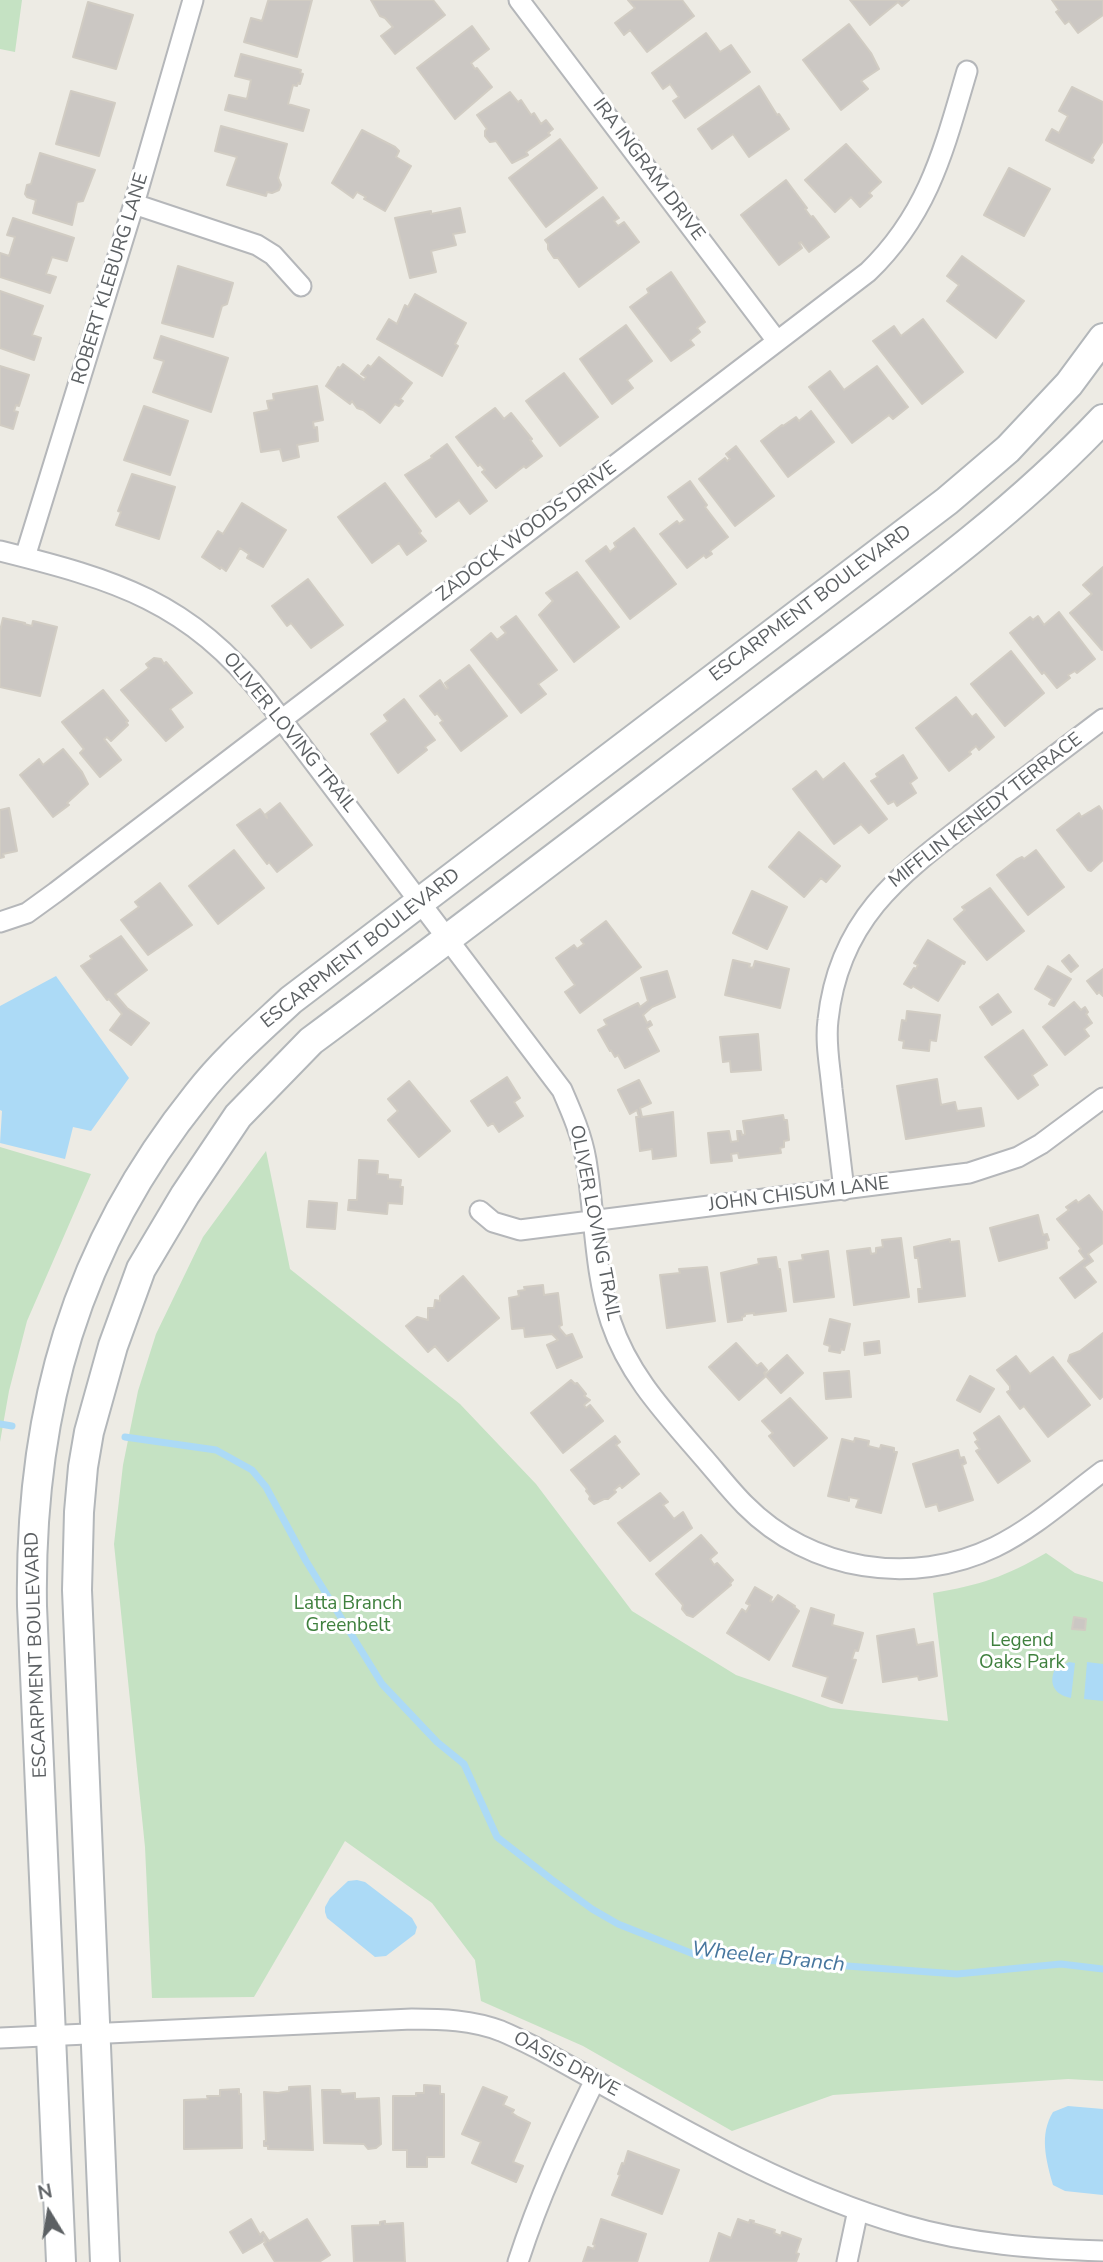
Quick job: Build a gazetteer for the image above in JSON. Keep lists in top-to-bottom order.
{
  "streets": {
    "main road": ["ESCARPMENT BOULEVARD"],
    "street": [
      "IRA INGRAM DRIVE",
      "ROBERT KLEBURG LANE",
      "ZADOCK WOODS DRIVE",
      "OLIVER LOVING TRAIL",
      "MIFFLIN KENEDY TERRACE",
      "JOHN CHISUM LANE",
      "OASIS DRIVE"
    ]
  },
  "crossings": [
    ["IRA INGRAM DRIVE", "ZADOCK WOODS DRIVE"],
    ["ROBERT KLEBURG LANE", "OLIVER LOVING TRAIL"],
    ["ZADOCK WOODS DRIVE", "OLIVER LOVING TRAIL"],
    ["ESCARPMENT BOULEVARD", "OLIVER LOVING TRAIL"],
    ["ESCARPMENT BOULEVARD", "OASIS DRIVE"],
    ["OLIVER LOVING TRAIL", "JOHN CHISUM LANE"],
    ["MIFFLIN KENEDY TERRACE", "JOHN CHISUM LANE"]
  ],
  "water": ["Wheeler Branch"],
  "parks": ["Latta Branch Greenbelt", "Legend Oaks Park"],
  "north": "top"
}
